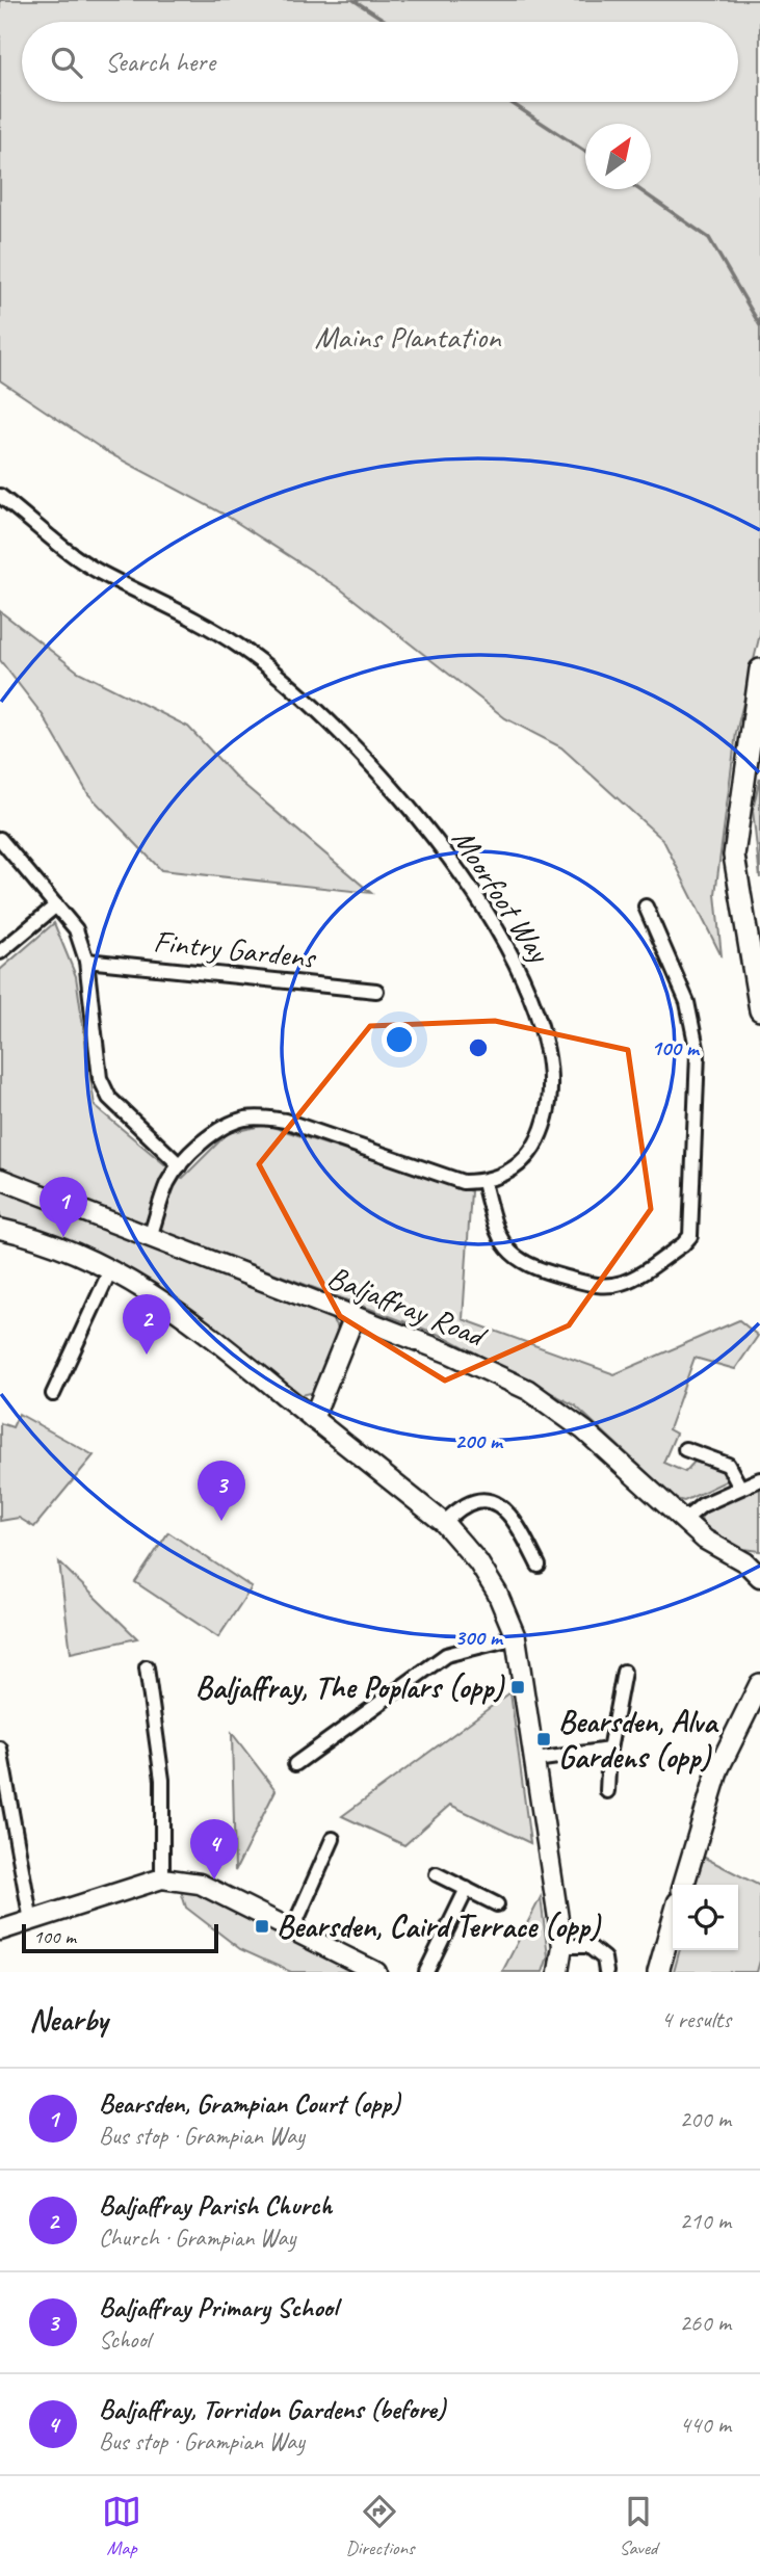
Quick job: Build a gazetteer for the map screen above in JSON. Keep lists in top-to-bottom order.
{
  "streets": {
    "street": ["Moorfoot Way", "Fintry Gardens", "Baljaffray Road"]
  },
  "parks": ["Mains Plantation"],
  "places": {
    "transit": ["Baljaffray, The Poplars (opp)", "Bearsden, Alva Gardens (opp)", "Bearsden, Caird Terrace (opp)"]
  },
  "scale_bar": "100 m",
  "north": "top right",
  "page": {
    "search": "Search here",
    "pins": [
      "1",
      "2",
      "3",
      "4"
    ],
    "scale": "100 m",
    "heading": ["Nearby", "4 results"],
    "list": [
      {
        "mark": "1",
        "name": "Bearsden, Grampian Court (opp)",
        "note": "Bus stop · Grampian Way",
        "value": "200 m"
      },
      {
        "mark": "2",
        "name": "Baljaffray Parish Church",
        "note": "Church · Grampian Way",
        "value": "210 m"
      },
      {
        "mark": "3",
        "name": "Baljaffray Primary School",
        "note": "School",
        "value": "260 m"
      },
      {
        "mark": "4",
        "name": "Baljaffray, Torridon Gardens (before)",
        "note": "Bus stop · Grampian Way",
        "value": "440 m"
      }
    ],
    "nav": ["Map", "Directions", "Saved"]
  },
  "rings": ["100 m", "200 m", "300 m"]
}
